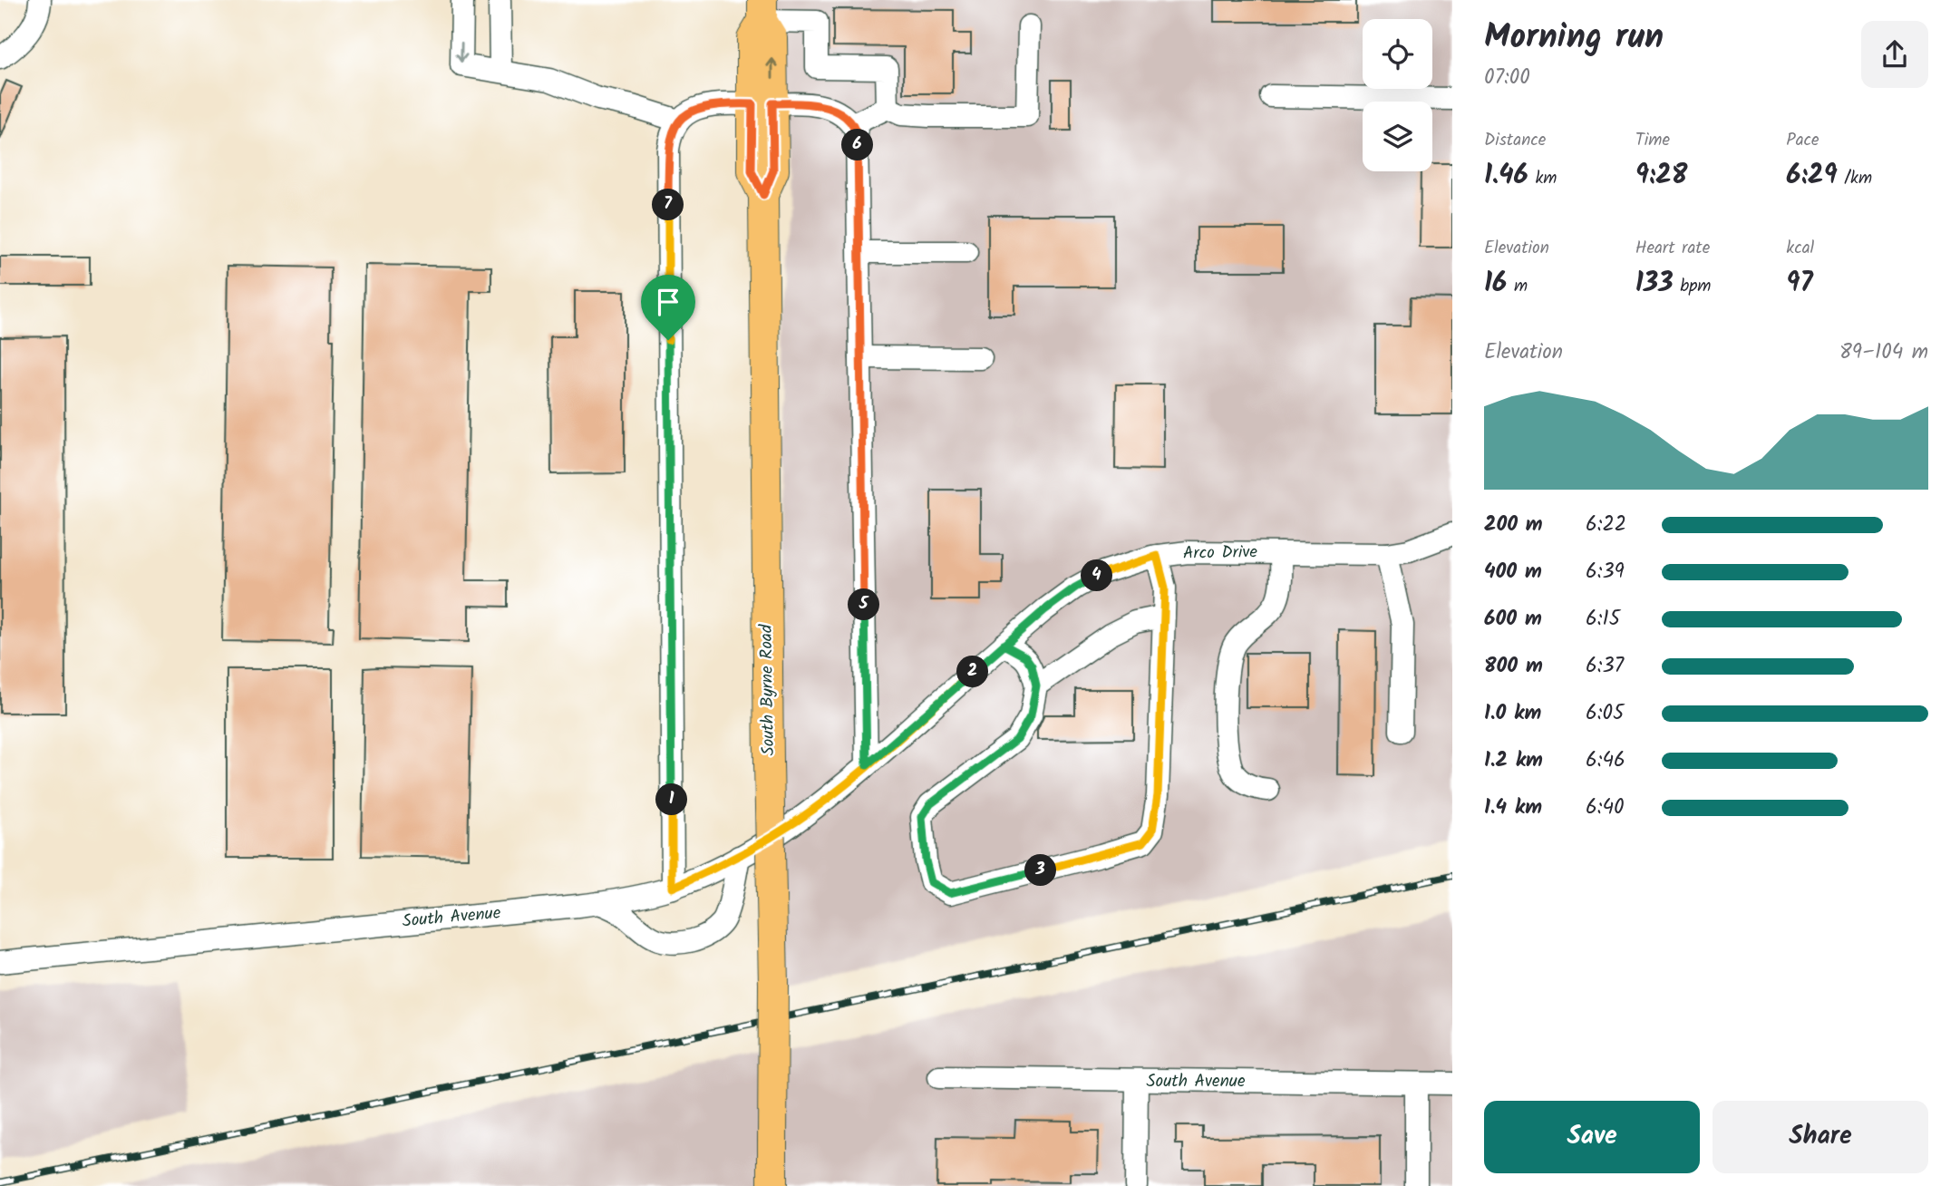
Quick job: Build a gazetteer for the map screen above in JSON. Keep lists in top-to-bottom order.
{
  "streets": {
    "main road": ["South Byrne Road"],
    "street": ["Arco Drive", "South Avenue"]
  },
  "crossings": [
    ["Arco Drive", "South Avenue"]
  ],
  "page": {
    "heading": ["Morning run", "07:00"],
    "stats": [
      ["Distance", "1.46 km"],
      ["Time", "9:28"],
      ["Pace", "6:29 /km"],
      ["Elevation", "16 m"],
      ["Heart rate", "133 bpm"],
      ["kcal", "97"]
    ],
    "pins": [
      "6",
      "7",
      "4",
      "5",
      "2",
      "1",
      "3"
    ],
    "chart": ["Elevation", "89–104 m"],
    "list": [
      {
        "name": "200 m",
        "note": "6:22"
      },
      {
        "name": "400 m",
        "note": "6:39"
      },
      {
        "name": "600 m",
        "note": "6:15"
      },
      {
        "name": "800 m",
        "note": "6:37"
      },
      {
        "name": "1.0 km",
        "note": "6:05"
      },
      {
        "name": "1.2 km",
        "note": "6:46"
      },
      {
        "name": "1.4 km",
        "note": "6:40"
      }
    ],
    "buttons": ["Save", "Share"]
  }
}
